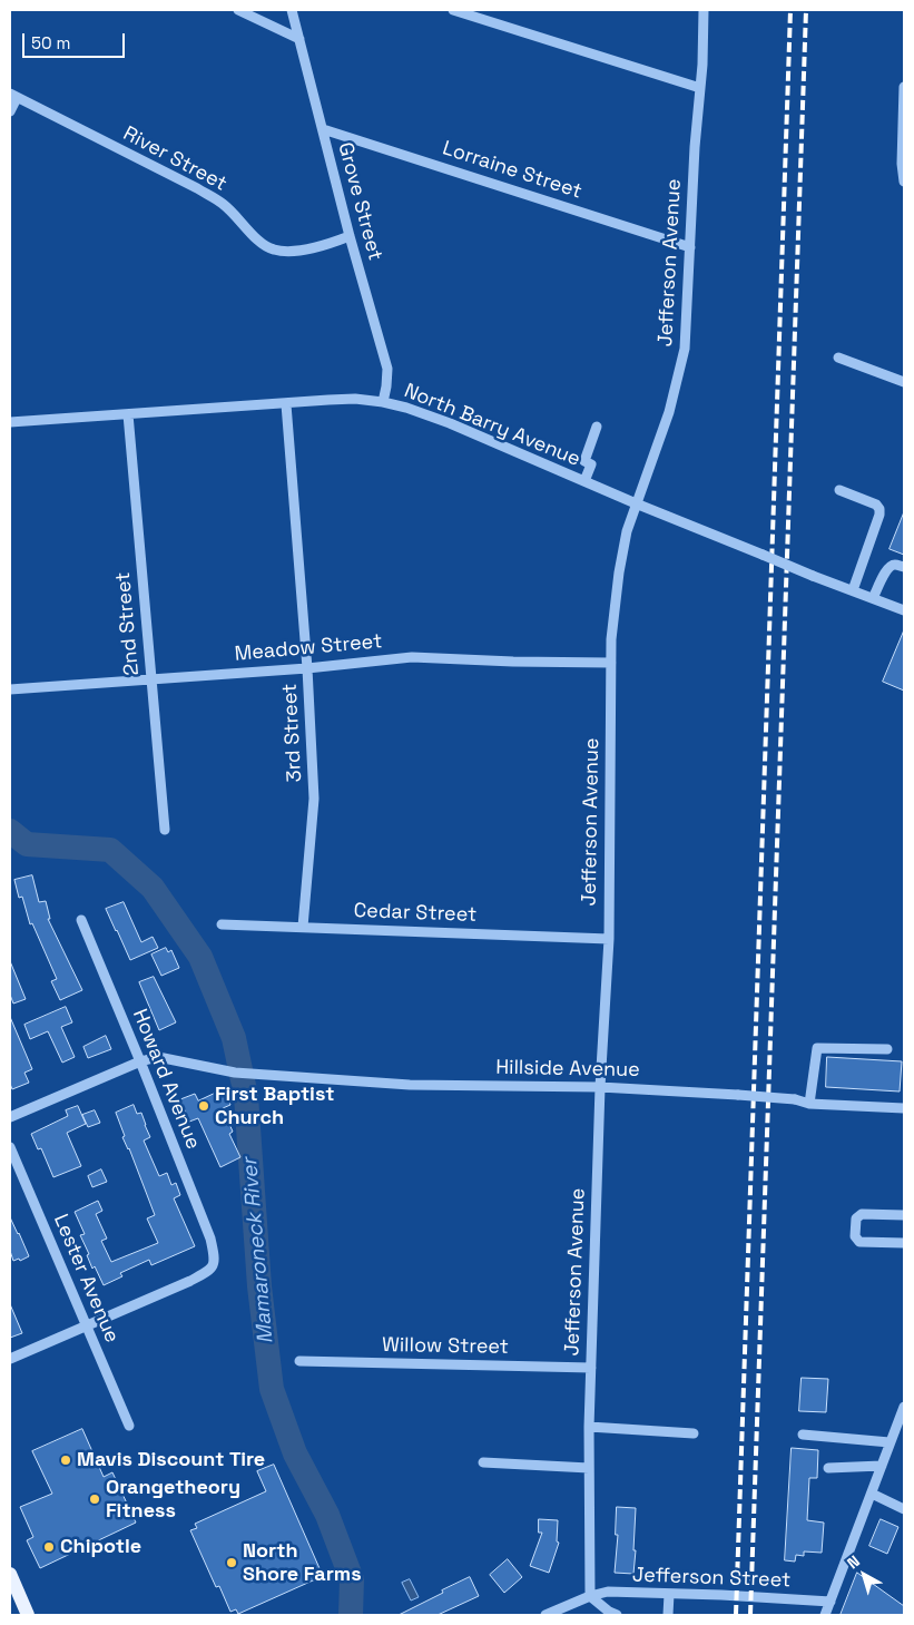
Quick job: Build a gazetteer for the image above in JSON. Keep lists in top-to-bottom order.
{
  "streets": {
    "street": [
      "River Street",
      "Lorraine Street",
      "Grove Street",
      "Jefferson Avenue",
      "North Barry Avenue",
      "2nd Street",
      "Meadow Street",
      "3rd Street",
      "Cedar Street",
      "Hillside Avenue",
      "Howard Avenue",
      "Lester Avenue",
      "Willow Street",
      "Jefferson Street"
    ]
  },
  "crossings": [
    ["River Street", "Grove Street"],
    ["Lorraine Street", "Grove Street"],
    ["Lorraine Street", "Jefferson Avenue"],
    ["Grove Street", "North Barry Avenue"],
    ["Jefferson Avenue", "North Barry Avenue"],
    ["Jefferson Avenue", "Meadow Street"],
    ["Jefferson Avenue", "Cedar Street"],
    ["Jefferson Avenue", "Hillside Avenue"],
    ["Jefferson Avenue", "Willow Street"],
    ["Jefferson Avenue", "Jefferson Street"],
    ["North Barry Avenue", "2nd Street"],
    ["North Barry Avenue", "3rd Street"],
    ["2nd Street", "Meadow Street"],
    ["Meadow Street", "3rd Street"],
    ["3rd Street", "Cedar Street"],
    ["Hillside Avenue", "Howard Avenue"],
    ["Howard Avenue", "Lester Avenue"]
  ],
  "water": ["Mamaroneck River"],
  "places": [
    "First Baptist Church",
    "Mavis Discount Tire",
    "Orangetheory Fitness",
    "Chipotle",
    "North Shore Farms"
  ],
  "scale_bar": "50 m",
  "north": "top left"
}
